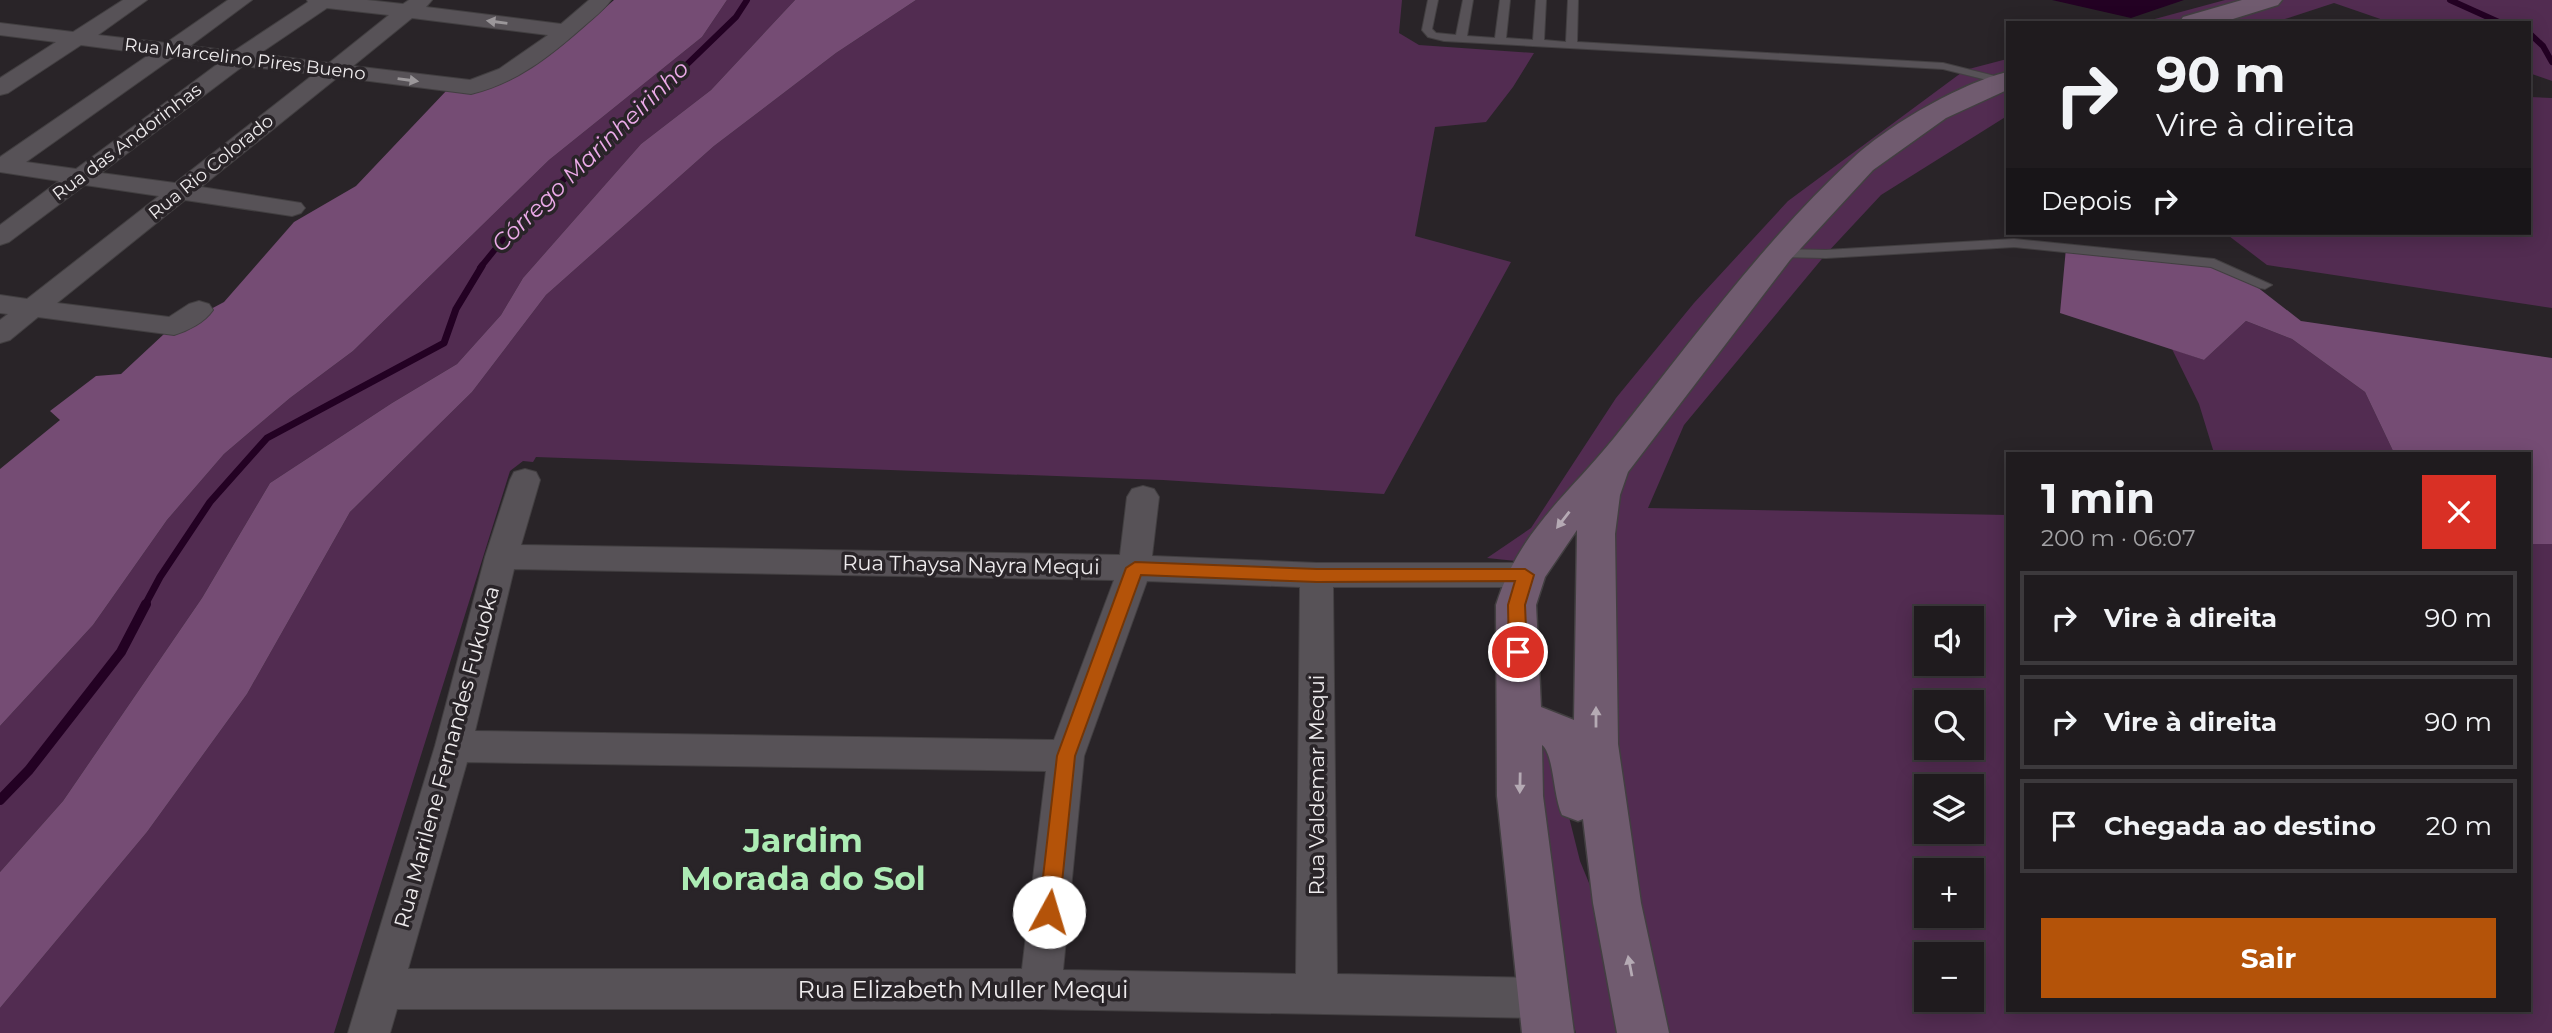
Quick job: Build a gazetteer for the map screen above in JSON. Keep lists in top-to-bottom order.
{
  "streets": {
    "street": [
      "Rua Marcelino Pires Bueno",
      "Rua das Andorinhas",
      "Rua Rio Colorado",
      "Rua Thaysa Nayra Mequi",
      "Rua Marilene Fernandes Fukuoka",
      "Rua Valdemar Mequi",
      "Rua Elizabeth Muller Mequi"
    ]
  },
  "crossings": [
    ["Rua Marcelino Pires Bueno", "Rua das Andorinhas"],
    ["Rua Marcelino Pires Bueno", "Rua Rio Colorado"],
    ["Rua Thaysa Nayra Mequi", "Rua Marilene Fernandes Fukuoka"],
    ["Rua Thaysa Nayra Mequi", "Rua Valdemar Mequi"],
    ["Rua Marilene Fernandes Fukuoka", "Rua Elizabeth Muller Mequi"],
    ["Rua Valdemar Mequi", "Rua Elizabeth Muller Mequi"]
  ],
  "districts": ["Jardim Morada do Sol"],
  "water": ["Córrego Marinheirinho"],
  "page": {
    "turn": ["90 m", "Vire à direita"],
    "then": "Depois",
    "heading": ["1 min", "200 m · 06:07"],
    "list": [
      {
        "name": "Vire à direita",
        "value": "90 m"
      },
      {
        "name": "Vire à direita",
        "value": "90 m"
      },
      {
        "name": "Chegada ao destino",
        "value": "20 m"
      }
    ],
    "map_buttons": ["+", "−"],
    "buttons": "Sair"
  }
}
